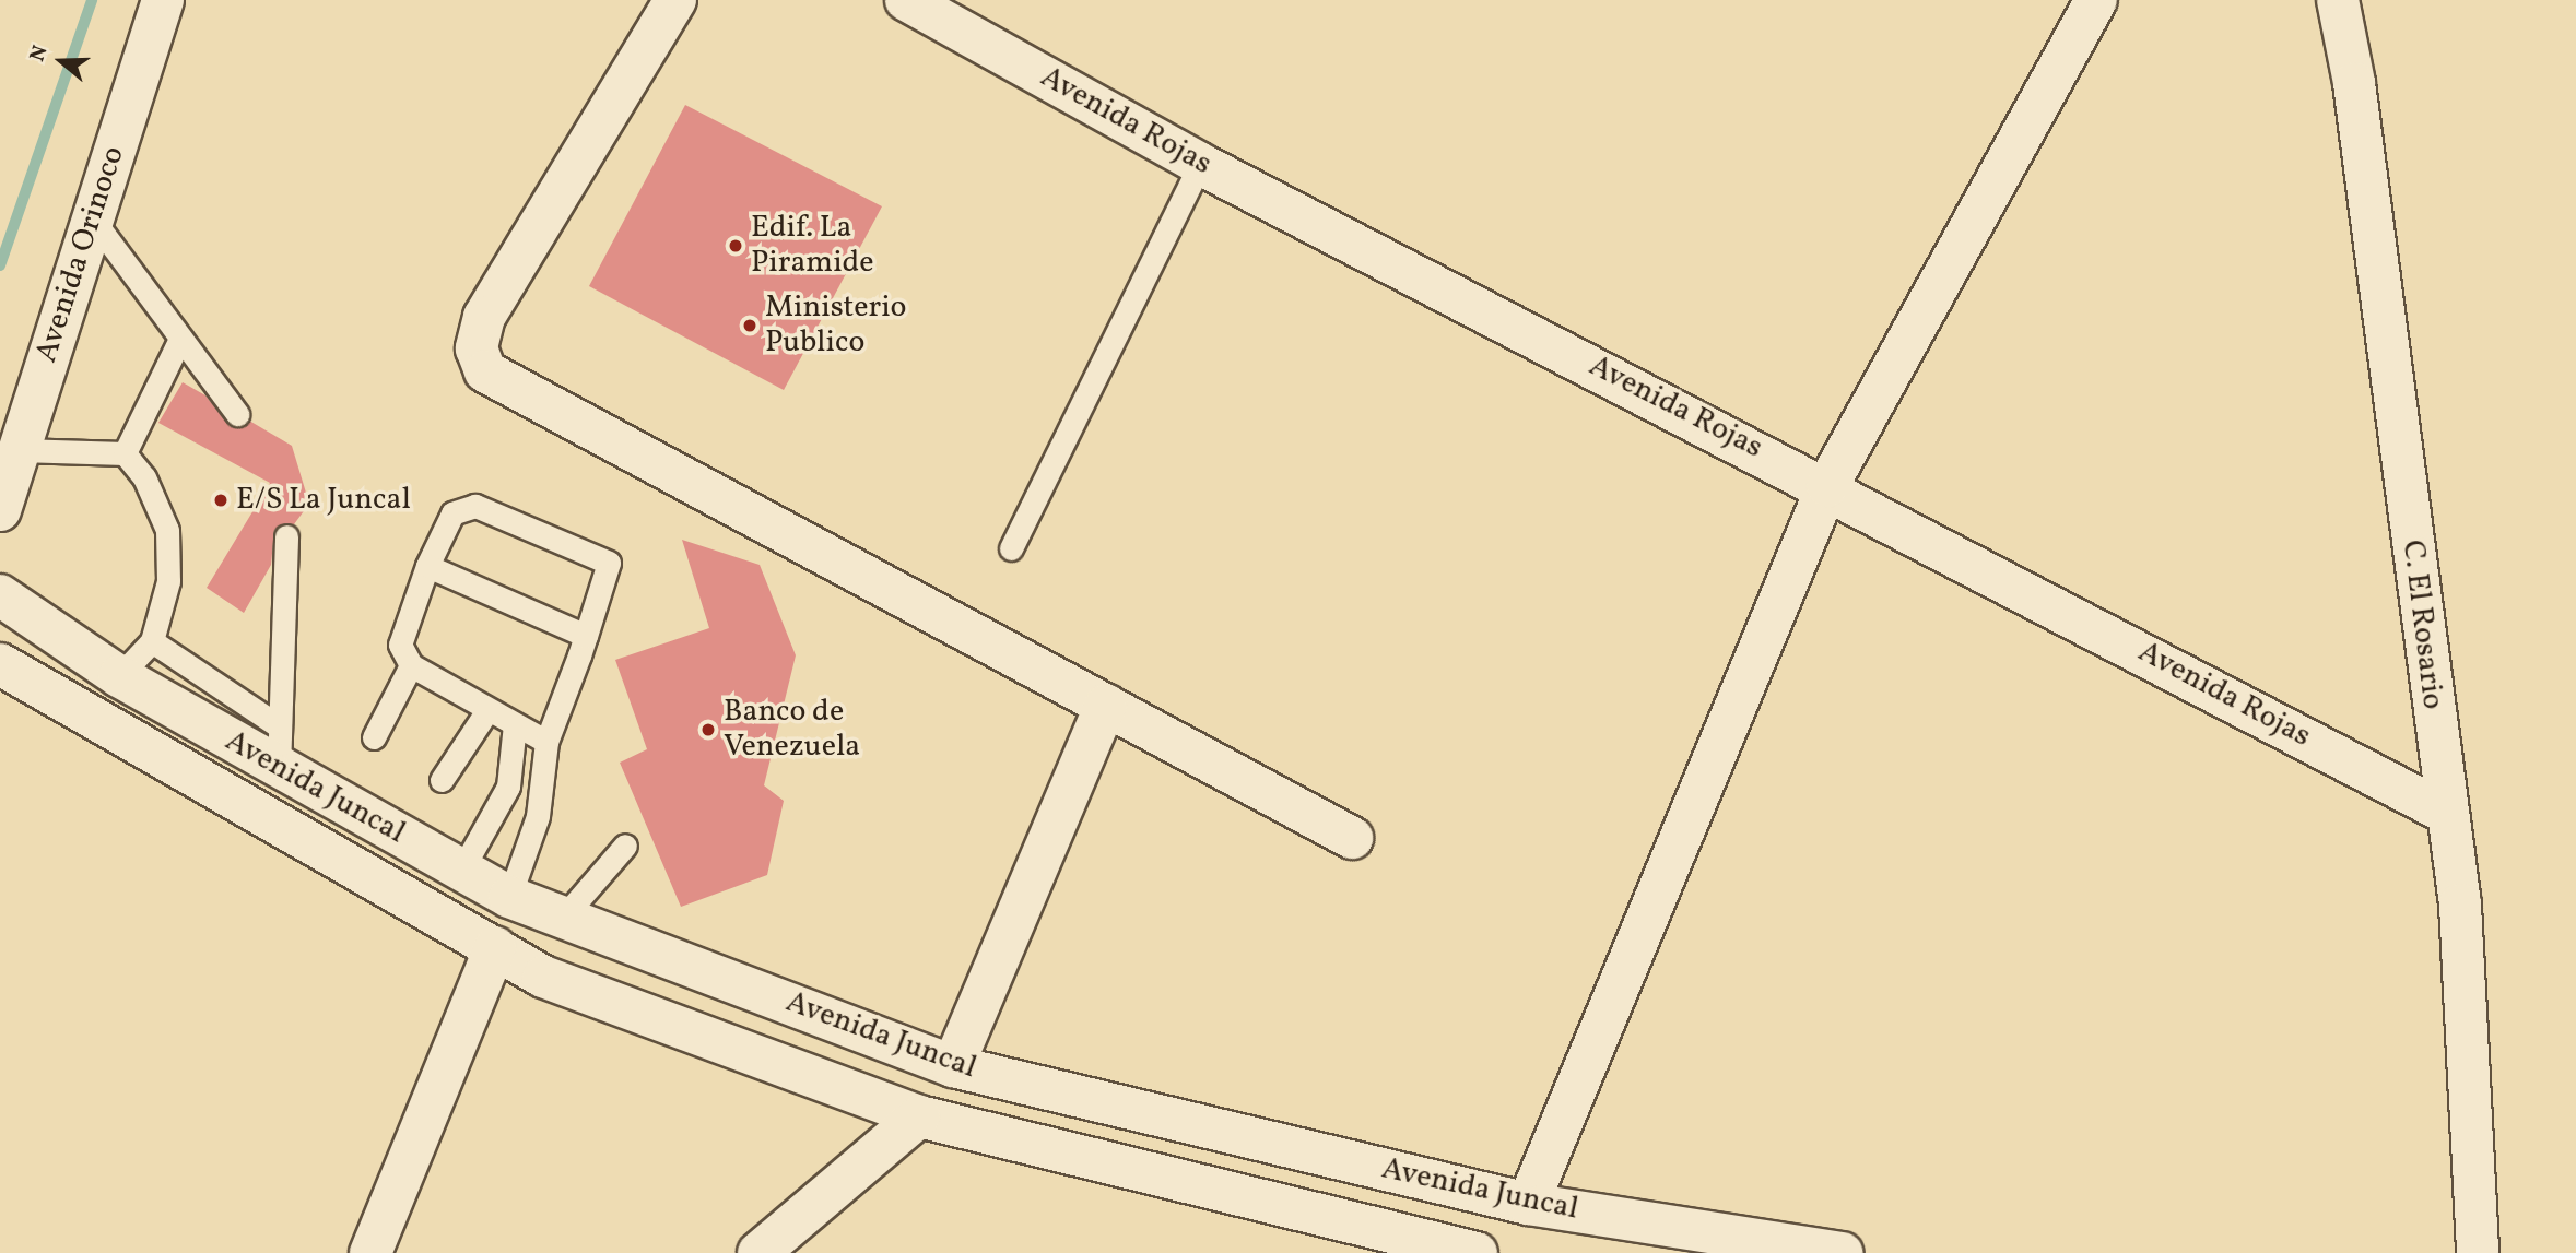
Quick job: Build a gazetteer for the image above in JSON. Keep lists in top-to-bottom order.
{
  "streets": {
    "street": [
      "Avenida Rojas",
      "Avenida Orinoco",
      "C. El Rosario",
      "Avenida Juncal"
    ]
  },
  "crossings": [
    ["Avenida Rojas", "C. El Rosario"]
  ],
  "places": [
    "Edif. La Piramide",
    "Ministerio Publico",
    "E/S La Juncal",
    "Banco de Venezuela"
  ],
  "north": "left"
}
